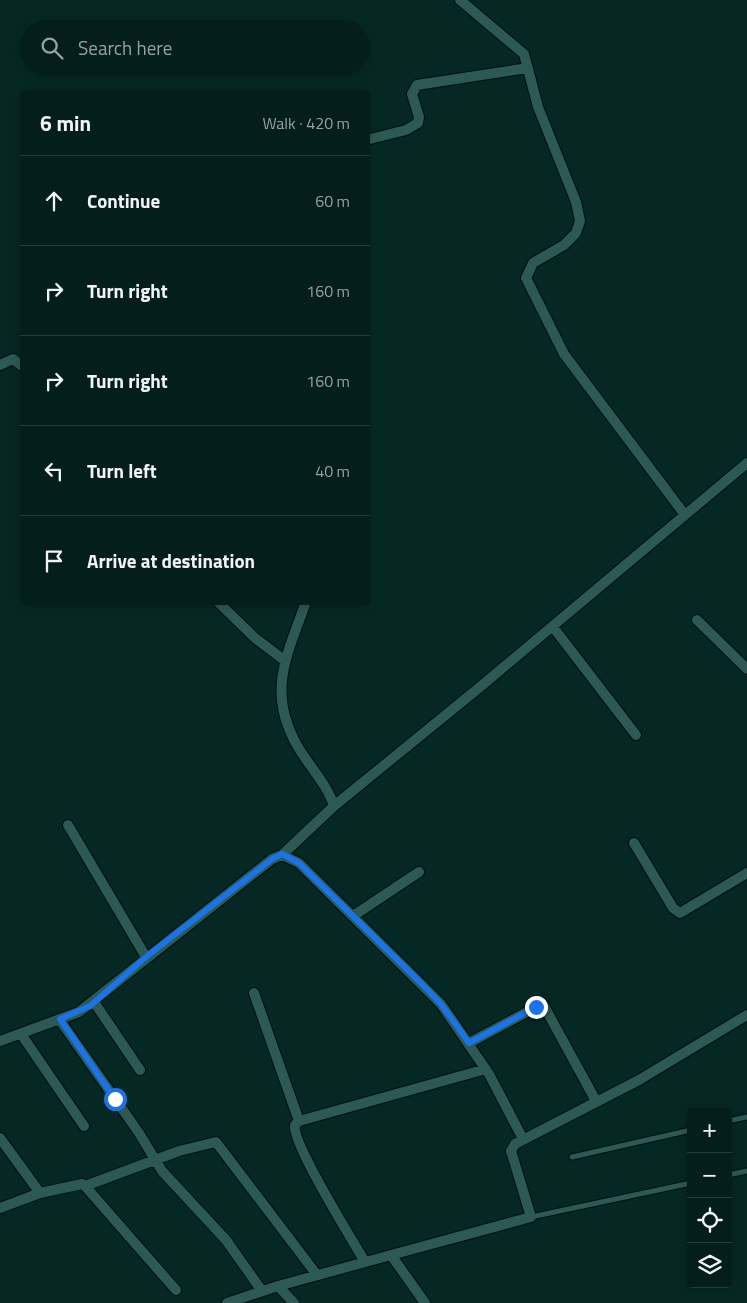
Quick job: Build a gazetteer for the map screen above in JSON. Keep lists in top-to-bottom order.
{
  "page": {
    "search": "Search here",
    "heading": ["6 min", "Walk · 420 m"],
    "list": [
      ["Continue", "60 m"],
      ["Turn right", "160 m"],
      ["Turn right", "160 m"],
      ["Turn left", "40 m"],
      "Arrive at destination"
    ],
    "map_buttons": ["+", "−"]
  }
}
